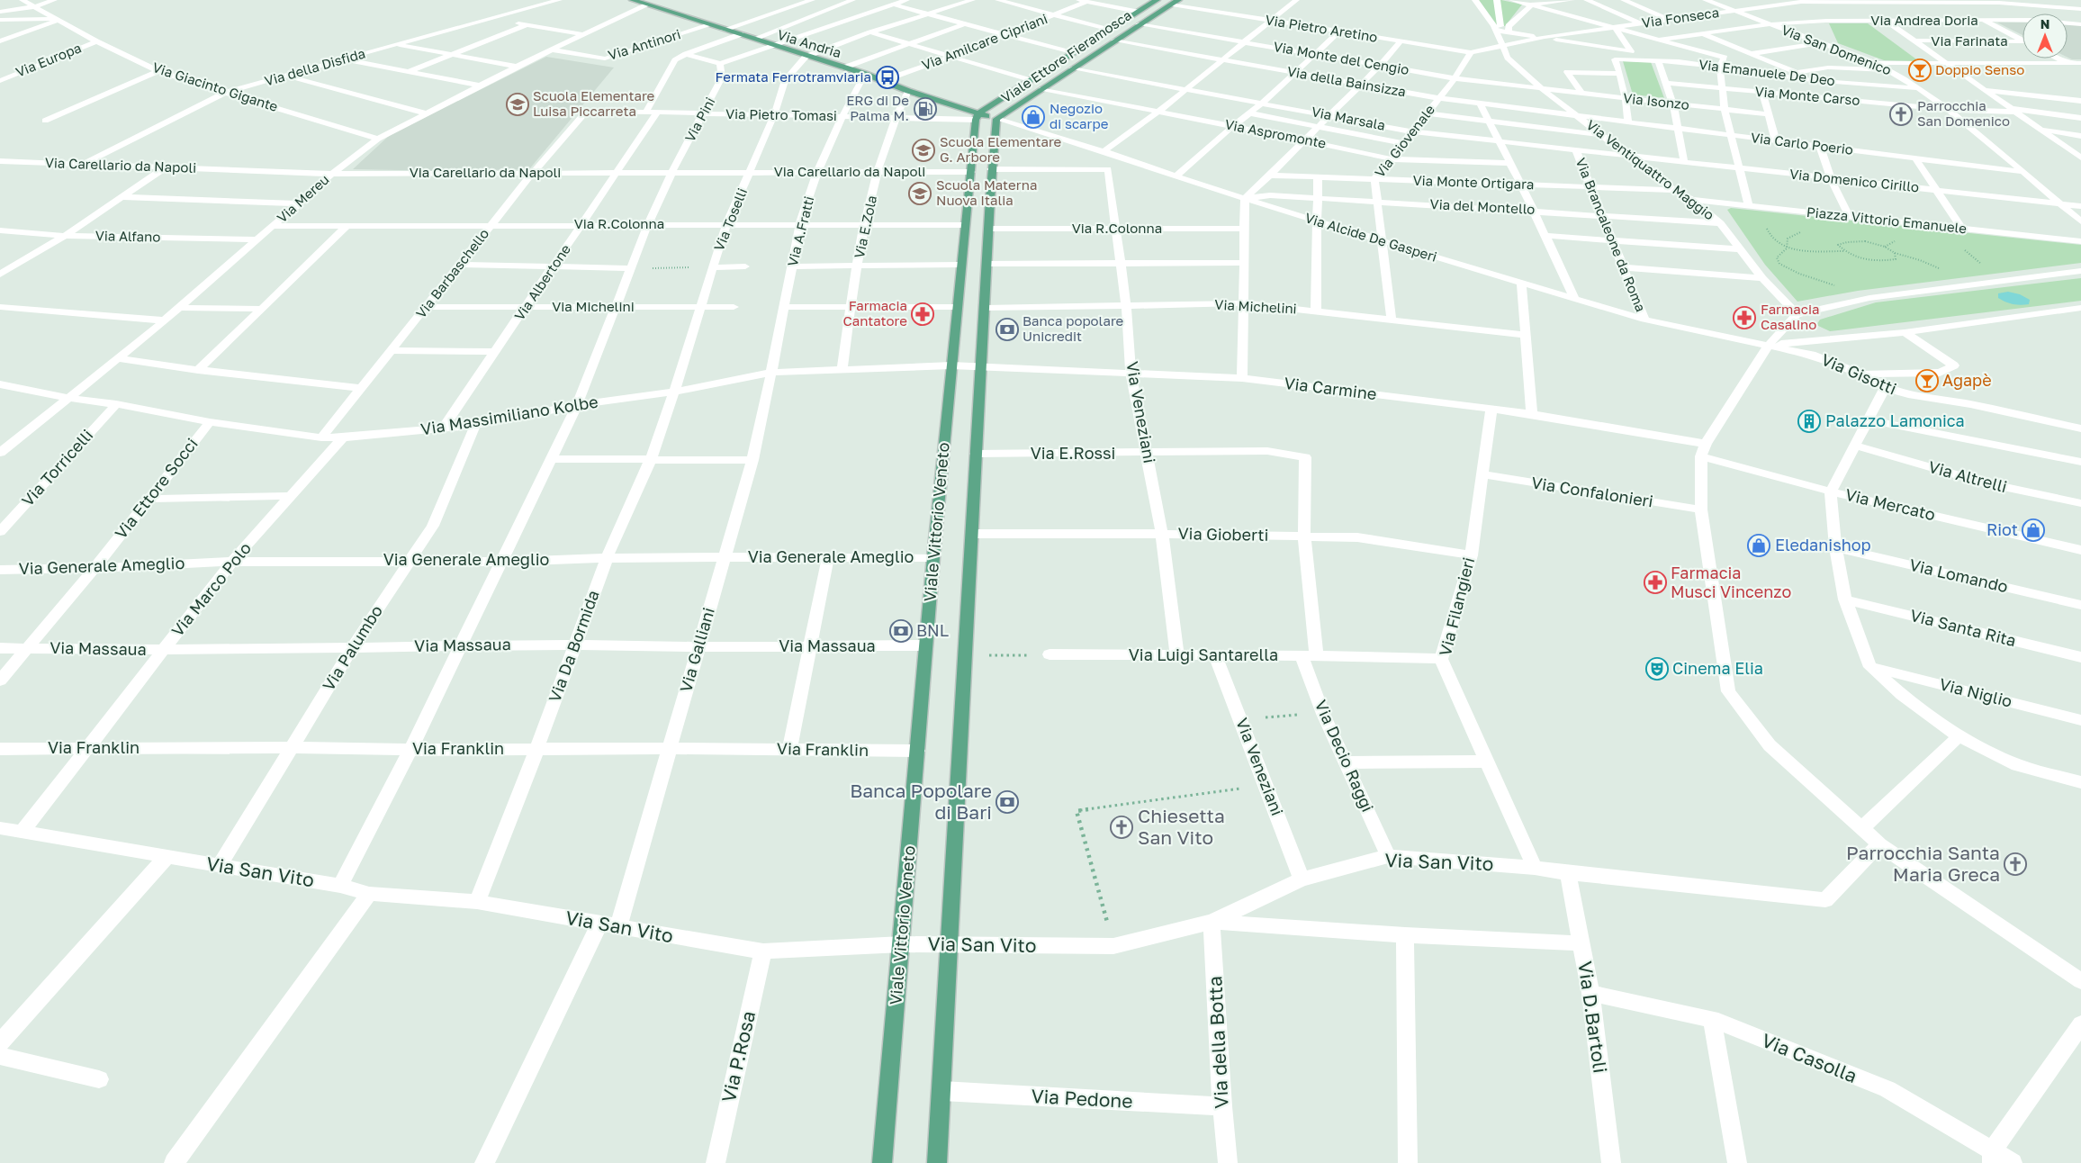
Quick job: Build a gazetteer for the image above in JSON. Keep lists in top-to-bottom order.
{
  "streets": {
    "main road": [
      "Via Andria",
      "Viale Ettore Fieramosca",
      "Via Alcide De Gasperi",
      "Viale Vittorio Veneto"
    ],
    "street": [
      "Via Fonseca",
      "Via Andrea Doria",
      "Via Pietro Aretino",
      "Via Farinata",
      "Via Amilcare Cipriani",
      "Via Antinori",
      "Via San Domenico",
      "Via Monte del Cengio",
      "Via Europa",
      "Via della Disfida",
      "Via Emanuele De Deo",
      "Via della Bainsizza",
      "Via Giacinto Gigante",
      "Via Monte Carso",
      "Via Isonzo",
      "Via Pietro Tomasi",
      "Via Marsala",
      "Via Pini",
      "Via Aspromonte",
      "Via Giovenale",
      "Via Carlo Poerio",
      "Via Carellario da Napoli",
      "Via Ventiquattro Maggio",
      "Via Domenico Cirillo",
      "Via Monte Ortigara",
      "Via Mereu",
      "Via del Montello",
      "Via Toselli",
      "Piazza Vittorio Emanuele",
      "Via R.Colonna",
      "Via E.Zola",
      "Via A.Fratti",
      "Via Brancaleone da Roma",
      "Via Alfano",
      "Via Barbaschello",
      "Via Albertone",
      "Via Michelini",
      "Via Gisotti",
      "Via Carmine",
      "Via Veneziani",
      "Via Massimiliano Kolbe",
      "Via E.Rossi",
      "Via Torricelli",
      "Via Altrelli",
      "Via Ettore Socci",
      "Via Confalonieri",
      "Via Mercato",
      "Via Gioberti",
      "Via Generale Ameglio",
      "Via Lomando",
      "Via Marco Polo",
      "Via Filangieri",
      "Via Santa Rita",
      "Via Massaua",
      "Via Da Bormida",
      "Via Palumbo",
      "Via Galliani",
      "Via Luigi Santarella",
      "Via Niglio",
      "Via Franklin",
      "Via Decio Raggi",
      "Via San Vito",
      "Via D.Bartoli",
      "Via della Botta",
      "Via P.Rosa",
      "Via Casolla",
      "Via Pedone"
    ]
  },
  "crossings": [
    ["Via Fonseca", "Via Pietro Aretino"],
    ["Via Fonseca", "Via San Domenico"],
    ["Via Fonseca", "Via Giovenale"],
    ["Via Fonseca", "Via Ventiquattro Maggio"],
    ["Via Andrea Doria", "Via San Domenico"],
    ["Via Pietro Aretino", "Viale Ettore Fieramosca"],
    ["Via Pietro Aretino", "Via Giovenale"],
    ["Via Amilcare Cipriani", "Via Andria"],
    ["Via Andria", "Via Antinori"],
    ["Via Andria", "Viale Ettore Fieramosca"],
    ["Via Andria", "Via Pietro Tomasi"],
    ["Via Andria", "Via Mereu"],
    ["Via Andria", "Via Toselli"],
    ["Via Andria", "Via E.Zola"],
    ["Via Andria", "Via A.Fratti"],
    ["Via Andria", "Via Alcide De Gasperi"],
    ["Via Antinori", "Via Mereu"],
    ["Via San Domenico", "Via Emanuele De Deo"],
    ["Via San Domenico", "Via Monte Carso"],
    ["Via San Domenico", "Via Carlo Poerio"],
    ["Via San Domenico", "Via Domenico Cirillo"],
    ["Viale Ettore Fieramosca", "Via Monte del Cengio"],
    ["Viale Ettore Fieramosca", "Via della Bainsizza"],
    ["Viale Ettore Fieramosca", "Via Pietro Tomasi"],
    ["Viale Ettore Fieramosca", "Via Marsala"],
    ["Viale Ettore Fieramosca", "Via Aspromonte"],
    ["Viale Ettore Fieramosca", "Via R.Colonna"],
    ["Viale Ettore Fieramosca", "Via Alcide De Gasperi"],
    ["Viale Ettore Fieramosca", "Via Michelini"],
    ["Viale Ettore Fieramosca", "Via Carmine"],
    ["Viale Ettore Fieramosca", "Viale Vittorio Veneto"],
    ["Via Monte del Cengio", "Via Isonzo"],
    ["Via Monte del Cengio", "Via Giovenale"],
    ["Via Monte del Cengio", "Via Ventiquattro Maggio"],
    ["Via Europa", "Via Giacinto Gigante"],
    ["Via della Disfida", "Via Giacinto Gigante"],
    ["Via della Disfida", "Via Carellario da Napoli"],
    ["Via Emanuele De Deo", "Via Monte Carso"],
    ["Via della Bainsizza", "Via Giovenale"],
    ["Via della Bainsizza", "Via Carlo Poerio"],
    ["Via della Bainsizza", "Via Ventiquattro Maggio"],
    ["Via Giacinto Gigante", "Via Mereu"],
    ["Via Isonzo", "Via Ventiquattro Maggio"],
    ["Via Pietro Tomasi", "Via Pini"],
    ["Via Pietro Tomasi", "Via Toselli"],
    ["Via Pietro Tomasi", "Via E.Zola"],
    ["Via Pietro Tomasi", "Via A.Fratti"],
    ["Via Pietro Tomasi", "Via Alcide De Gasperi"],
    ["Via Pietro Tomasi", "Via Barbaschello"],
    ["Via Pietro Tomasi", "Via Albertone"],
    ["Via Marsala", "Via Giovenale"],
    ["Via Marsala", "Via Ventiquattro Maggio"],
    ["Via Marsala", "Via Domenico Cirillo"],
    ["Via Marsala", "Via Brancaleone da Roma"],
    ["Via Pini", "Via Carellario da Napoli"],
    ["Via Pini", "Via R.Colonna"],
    ["Via Pini", "Via Michelini"],
    ["Via Pini", "Via Massimiliano Kolbe"],
    ["Via Pini", "Via Generale Ameglio"],
    ["Via Pini", "Via Massaua"],
    ["Via Pini", "Via Franklin"],
    ["Via Pini", "Via San Vito"],
    ["Via Aspromonte", "Via Giovenale"],
    ["Via Giovenale", "Via Monte Ortigara"],
    ["Via Giovenale", "Via del Montello"],
    ["Via Giovenale", "Via Alcide De Gasperi"],
    ["Via Giovenale", "Via Michelini"],
    ["Via Carlo Poerio", "Via Ventiquattro Maggio"],
    ["Via Carellario da Napoli", "Via Mereu"],
    ["Via Carellario da Napoli", "Via Toselli"],
    ["Via Carellario da Napoli", "Via E.Zola"],
    ["Via Carellario da Napoli", "Via A.Fratti"],
    ["Via Carellario da Napoli", "Via Barbaschello"],
    ["Via Carellario da Napoli", "Via Albertone"],
    ["Via Ventiquattro Maggio", "Via Domenico Cirillo"],
    ["Via Ventiquattro Maggio", "Via Monte Ortigara"],
    ["Via Ventiquattro Maggio", "Via del Montello"],
    ["Via Ventiquattro Maggio", "Piazza Vittorio Emanuele"],
    ["Via Monte Ortigara", "Via Brancaleone da Roma"],
    ["Via Mereu", "Via R.Colonna"],
    ["Via Mereu", "Via Alfano"],
    ["Via Mereu", "Via Massimiliano Kolbe"],
    ["Via del Montello", "Via Brancaleone da Roma"],
    ["Via del Montello", "Via Alcide De Gasperi"],
    ["Via Toselli", "Via R.Colonna"],
    ["Via Toselli", "Via Michelini"],
    ["Via Toselli", "Via Massimiliano Kolbe"],
    ["Via Toselli", "Via Da Bormida"],
    ["Via R.Colonna", "Via E.Zola"],
    ["Via R.Colonna", "Via A.Fratti"],
    ["Via R.Colonna", "Via Barbaschello"],
    ["Via R.Colonna", "Via Albertone"],
    ["Via R.Colonna", "Via Veneziani"],
    ["Via E.Zola", "Via Massimiliano Kolbe"],
    ["Via A.Fratti", "Via Massimiliano Kolbe"],
    ["Via A.Fratti", "Via Galliani"],
    ["Via Brancaleone da Roma", "Via Alcide De Gasperi"],
    ["Via Alcide De Gasperi", "Via Gisotti"],
    ["Via Barbaschello", "Via Michelini"],
    ["Via Barbaschello", "Via Massimiliano Kolbe"],
    ["Via Albertone", "Via Michelini"],
    ["Via Albertone", "Via Massimiliano Kolbe"],
    ["Via Michelini", "Via Veneziani"],
    ["Via Carmine", "Via Veneziani"],
    ["Via Carmine", "Via Massimiliano Kolbe"],
    ["Via Carmine", "Via Mercato"],
    ["Via Carmine", "Viale Vittorio Veneto"],
    ["Via Carmine", "Via Filangieri"],
    ["Via Veneziani", "Via E.Rossi"],
    ["Via Veneziani", "Via Gioberti"],
    ["Via Veneziani", "Via Luigi Santarella"],
    ["Via Veneziani", "Via San Vito"],
    ["Via Massimiliano Kolbe", "Via Torricelli"],
    ["Via Massimiliano Kolbe", "Via Ettore Socci"],
    ["Via Massimiliano Kolbe", "Viale Vittorio Veneto"],
    ["Via Massimiliano Kolbe", "Via Marco Polo"],
    ["Via Massimiliano Kolbe", "Via Da Bormida"],
    ["Via Massimiliano Kolbe", "Via Palumbo"],
    ["Via Massimiliano Kolbe", "Via Galliani"],
    ["Via E.Rossi", "Viale Vittorio Veneto"],
    ["Via E.Rossi", "Via Decio Raggi"],
    ["Via Ettore Socci", "Via Generale Ameglio"],
    ["Via Ettore Socci", "Via Massaua"],
    ["Via Confalonieri", "Via Filangieri"],
    ["Viale Vittorio Veneto", "Via Gioberti"],
    ["Viale Vittorio Veneto", "Via Generale Ameglio"],
    ["Viale Vittorio Veneto", "Via Massaua"],
    ["Viale Vittorio Veneto", "Via Franklin"],
    ["Viale Vittorio Veneto", "Via San Vito"],
    ["Viale Vittorio Veneto", "Via Pedone"],
    ["Via Gioberti", "Via Filangieri"],
    ["Via Gioberti", "Via Decio Raggi"],
    ["Via Generale Ameglio", "Via Marco Polo"],
    ["Via Generale Ameglio", "Via Da Bormida"],
    ["Via Generale Ameglio", "Via Palumbo"],
    ["Via Generale Ameglio", "Via Galliani"],
    ["Via Marco Polo", "Via Massaua"],
    ["Via Marco Polo", "Via Franklin"],
    ["Via Marco Polo", "Via San Vito"],
    ["Via Filangieri", "Via Luigi Santarella"],
    ["Via Filangieri", "Via San Vito"],
    ["Via Massaua", "Via Da Bormida"],
    ["Via Massaua", "Via Palumbo"],
    ["Via Massaua", "Via Galliani"],
    ["Via Da Bormida", "Via Franklin"],
    ["Via Da Bormida", "Via San Vito"],
    ["Via Palumbo", "Via Franklin"],
    ["Via Palumbo", "Via San Vito"],
    ["Via Galliani", "Via Franklin"],
    ["Via Galliani", "Via San Vito"],
    ["Via Luigi Santarella", "Via Decio Raggi"],
    ["Via Decio Raggi", "Via San Vito"],
    ["Via San Vito", "Via D.Bartoli"],
    ["Via San Vito", "Via della Botta"],
    ["Via San Vito", "Via P.Rosa"],
    ["Via D.Bartoli", "Via Casolla"],
    ["Via della Botta", "Via Pedone"]
  ],
  "places": {
    "bar": ["Doppio Senso", "Agapè"],
    "bus stop": ["Fermata Ferrotramviaria"],
    "school or university": ["Scuola Elementare Luisa Piccarreta", "Scuola Elementare G. Arbore", "Scuola Materna Nuova Italia"],
    "fuel station": ["ERG di De Palma M."],
    "church": ["Parrocchia San Domenico", "Chiesetta San Vito", "Parrocchia Santa Maria Greca"],
    "shop": ["Negozio di scarpe", "Riot", "Eledanishop"],
    "pharmacy": ["Farmacia Cantatore", "Farmacia Casalino", "Farmacia Musci Vincenzo"],
    "bank": ["Banca popolare Unicredit", "BNL", "Banca Popolare di Bari"],
    "building": ["Palazzo Lamonica"],
    "theatre": ["Cinema Elia"]
  },
  "north": "top"
}
